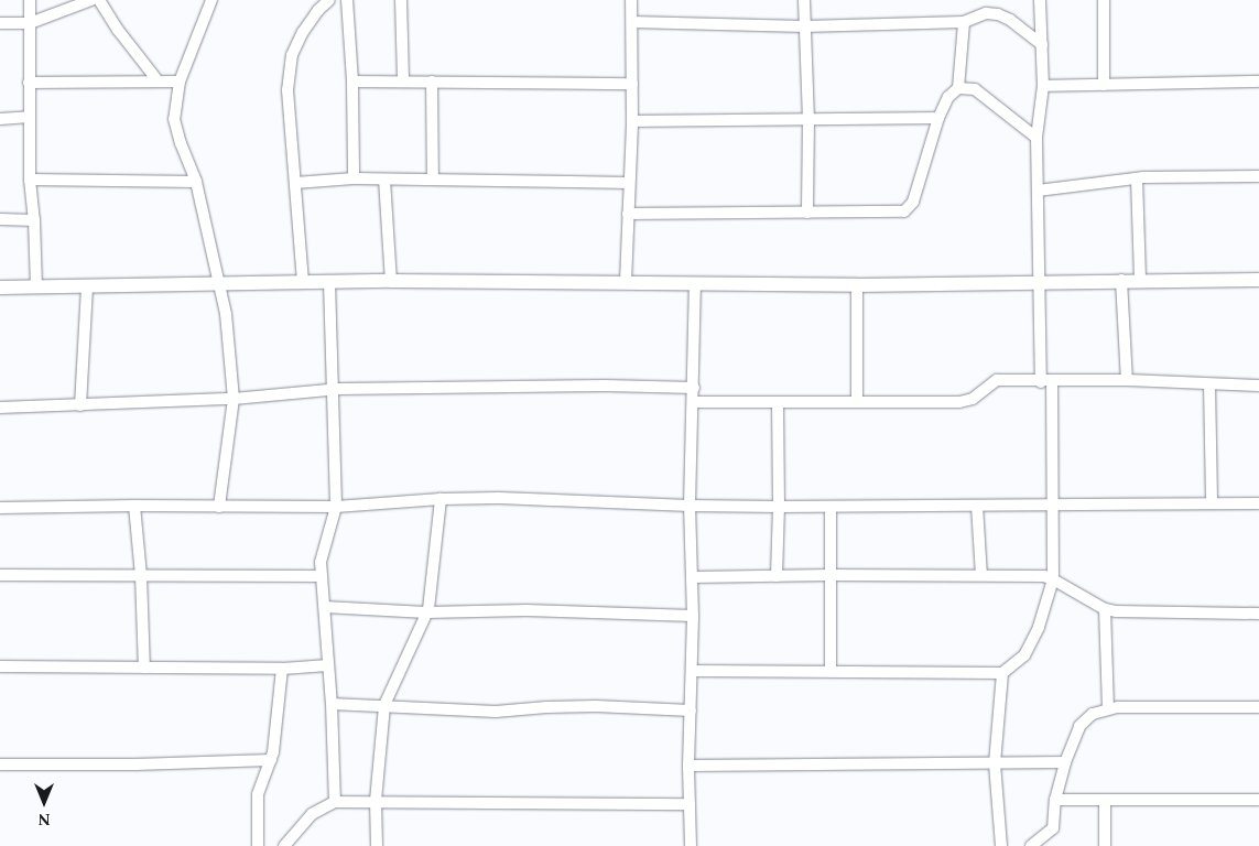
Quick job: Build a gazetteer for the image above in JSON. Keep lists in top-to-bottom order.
{
  "north": "bottom"
}
